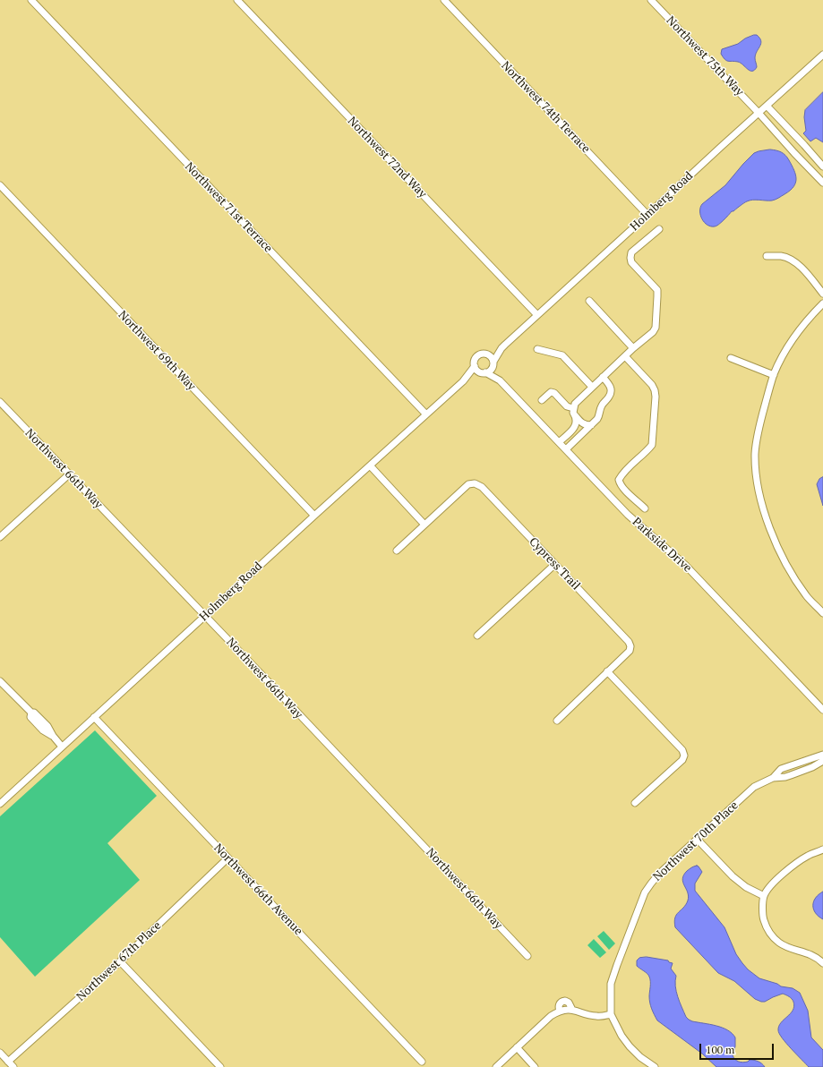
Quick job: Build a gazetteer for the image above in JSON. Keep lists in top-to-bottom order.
{
  "streets": {
    "street": [
      "Northwest 75th Way",
      "Northwest 74th Terrace",
      "Northwest 72nd Way",
      "Holmberg Road",
      "Northwest 71st Terrace",
      "Northwest 69th Way",
      "Northwest 66th Way",
      "Parkside Drive",
      "Cypress Trail",
      "Northwest 70th Place",
      "Northwest 66th Avenue",
      "Northwest 67th Place"
    ]
  },
  "crossings": [
    ["Northwest 75th Way", "Holmberg Road"],
    ["Northwest 74th Terrace", "Holmberg Road"],
    ["Northwest 72nd Way", "Holmberg Road"],
    ["Holmberg Road", "Northwest 71st Terrace"],
    ["Holmberg Road", "Northwest 69th Way"],
    ["Holmberg Road", "Northwest 66th Way"],
    ["Holmberg Road", "Parkside Drive"],
    ["Holmberg Road", "Northwest 66th Avenue"],
    ["Northwest 66th Avenue", "Northwest 67th Place"]
  ],
  "scale_bar": "100 m"
}
